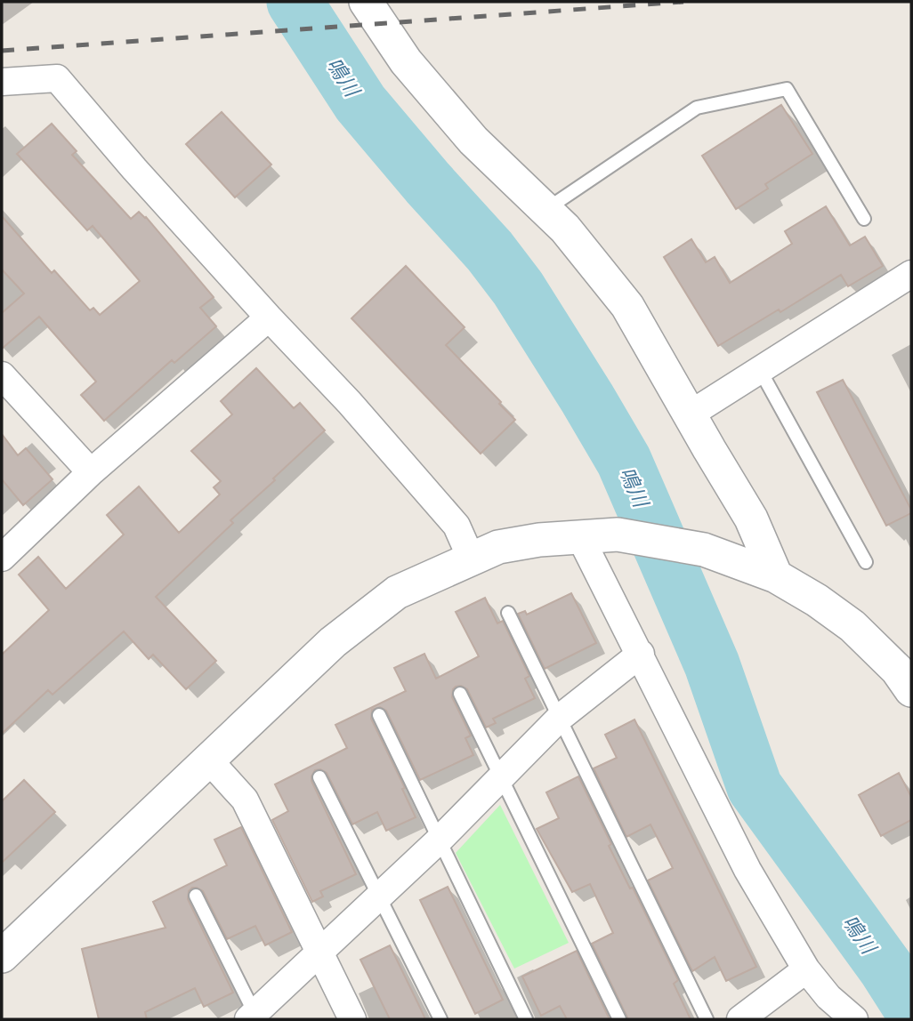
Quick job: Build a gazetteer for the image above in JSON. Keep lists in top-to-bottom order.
{
  "water": ["鳴川"]
}
